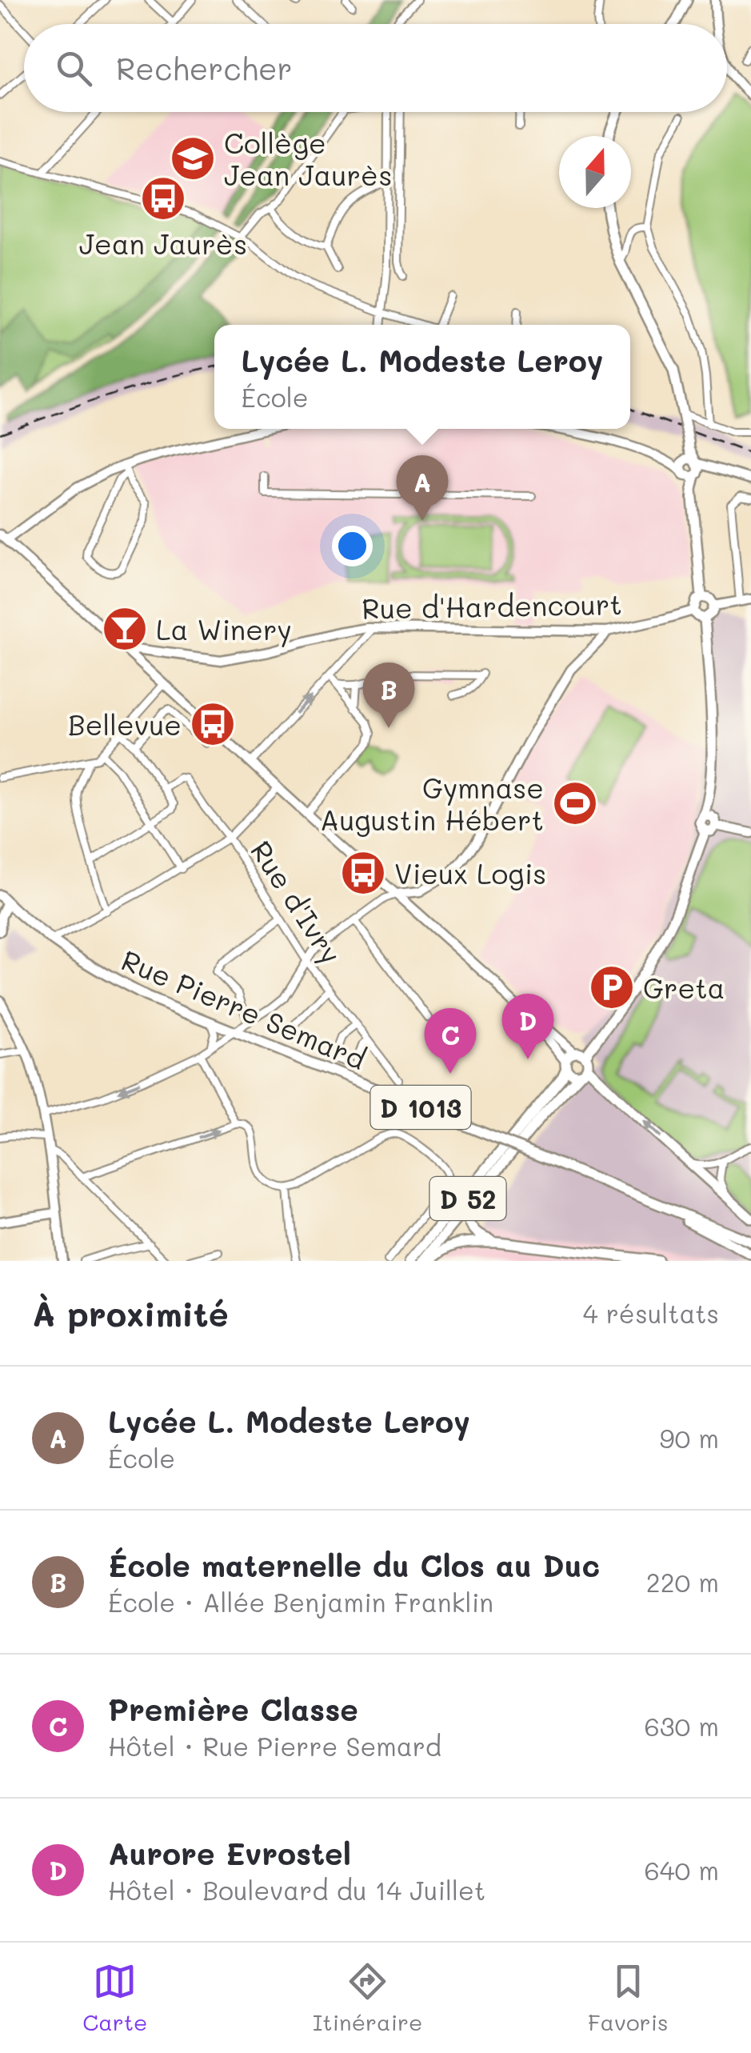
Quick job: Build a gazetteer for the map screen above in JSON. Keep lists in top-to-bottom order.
{
  "streets": {
    "main road": [
      "Rue d'Hardencourt",
      "Rue Pierre Semard",
      "D 1013",
      "D 52"
    ],
    "street": ["Rue d'Ivry"]
  },
  "crossings": [
    ["Rue Pierre Semard", "D 1013"]
  ],
  "places": {
    "school or university": ["Collège Jean Jaurès"],
    "bus stop": ["Jean Jaurès", "Bellevue", "Vieux Logis"],
    "bar": ["La Winery"],
    "sports": ["Gymnase Augustin Hébert"],
    "parking": ["Greta"]
  },
  "north": "top",
  "page": {
    "search": "Rechercher",
    "popup": ["Lycée L. Modeste Leroy", "École"],
    "pins": [
      "A",
      "B",
      "D",
      "C"
    ],
    "heading": ["À proximité", "4 résultats"],
    "list": [
      {
        "mark": "A",
        "name": "Lycée L. Modeste Leroy",
        "note": "École",
        "value": "90 m"
      },
      {
        "mark": "B",
        "name": "École maternelle du Clos au Duc",
        "note": "École · Allée Benjamin Franklin",
        "value": "220 m"
      },
      {
        "mark": "C",
        "name": "Première Classe",
        "note": "Hôtel · Rue Pierre Semard",
        "value": "630 m"
      },
      {
        "mark": "D",
        "name": "Aurore Evrostel",
        "note": "Hôtel · Boulevard du 14 Juillet",
        "value": "640 m"
      }
    ],
    "nav": ["Carte", "Itinéraire", "Favoris"]
  }
}
